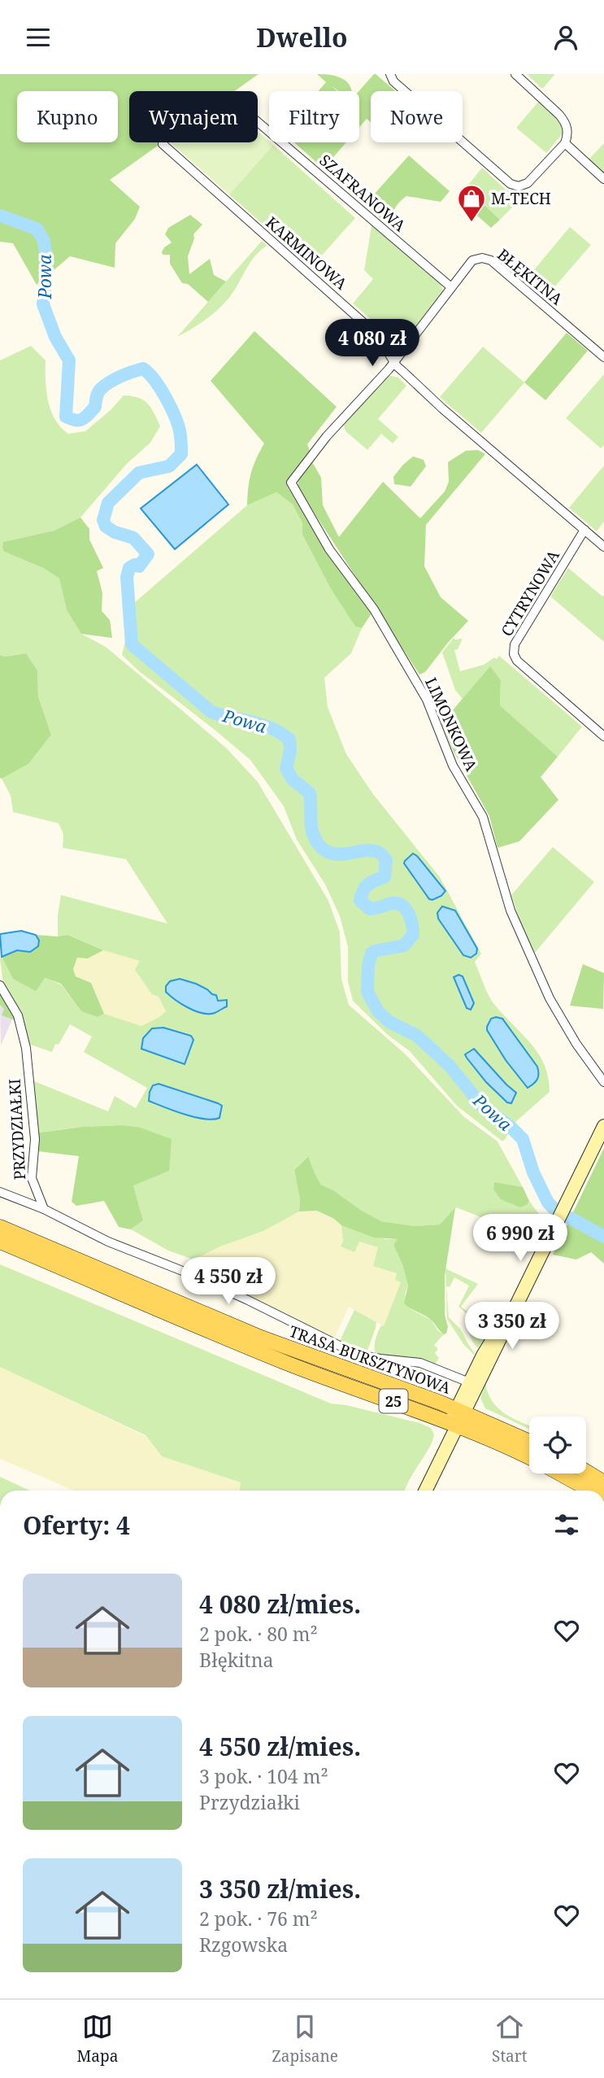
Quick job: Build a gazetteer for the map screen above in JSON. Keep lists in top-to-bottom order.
{
  "streets": {
    "main road": ["TRASA BURSZTYNOWA", "25"],
    "street": [
      "SZAFRANOWA",
      "KARMINOWA",
      "BŁĘKITNA",
      "CYTRYNOWA",
      "LIMONKOWA",
      "PRZYDZIAŁKI"
    ]
  },
  "crossings": [
    ["SZAFRANOWA", "BŁĘKITNA"],
    ["KARMINOWA", "BŁĘKITNA"],
    ["KARMINOWA", "CYTRYNOWA"],
    ["BŁĘKITNA", "LIMONKOWA"]
  ],
  "water": ["Powa"],
  "places": {
    "shop": ["M-TECH"]
  },
  "page": {
    "header": "Dwello",
    "chip": [
      "Kupno",
      "Wynajem",
      "Filtry",
      "Nowe"
    ],
    "price": [
      "4 080 zł",
      "6 990 zł",
      "4 550 zł",
      "3 350 zł"
    ],
    "heading": "Oferty: 4",
    "list": [
      {
        "name": "4 080 zł/mies.",
        "note": "2 pok. · 80 m² · Błękitna"
      },
      {
        "name": "4 550 zł/mies.",
        "note": "3 pok. · 104 m² · Przydziałki"
      },
      {
        "name": "3 350 zł/mies.",
        "note": "2 pok. · 76 m² · Rzgowska"
      }
    ],
    "tabs": ["Mapa", "Zapisane", "Start"]
  }
}
